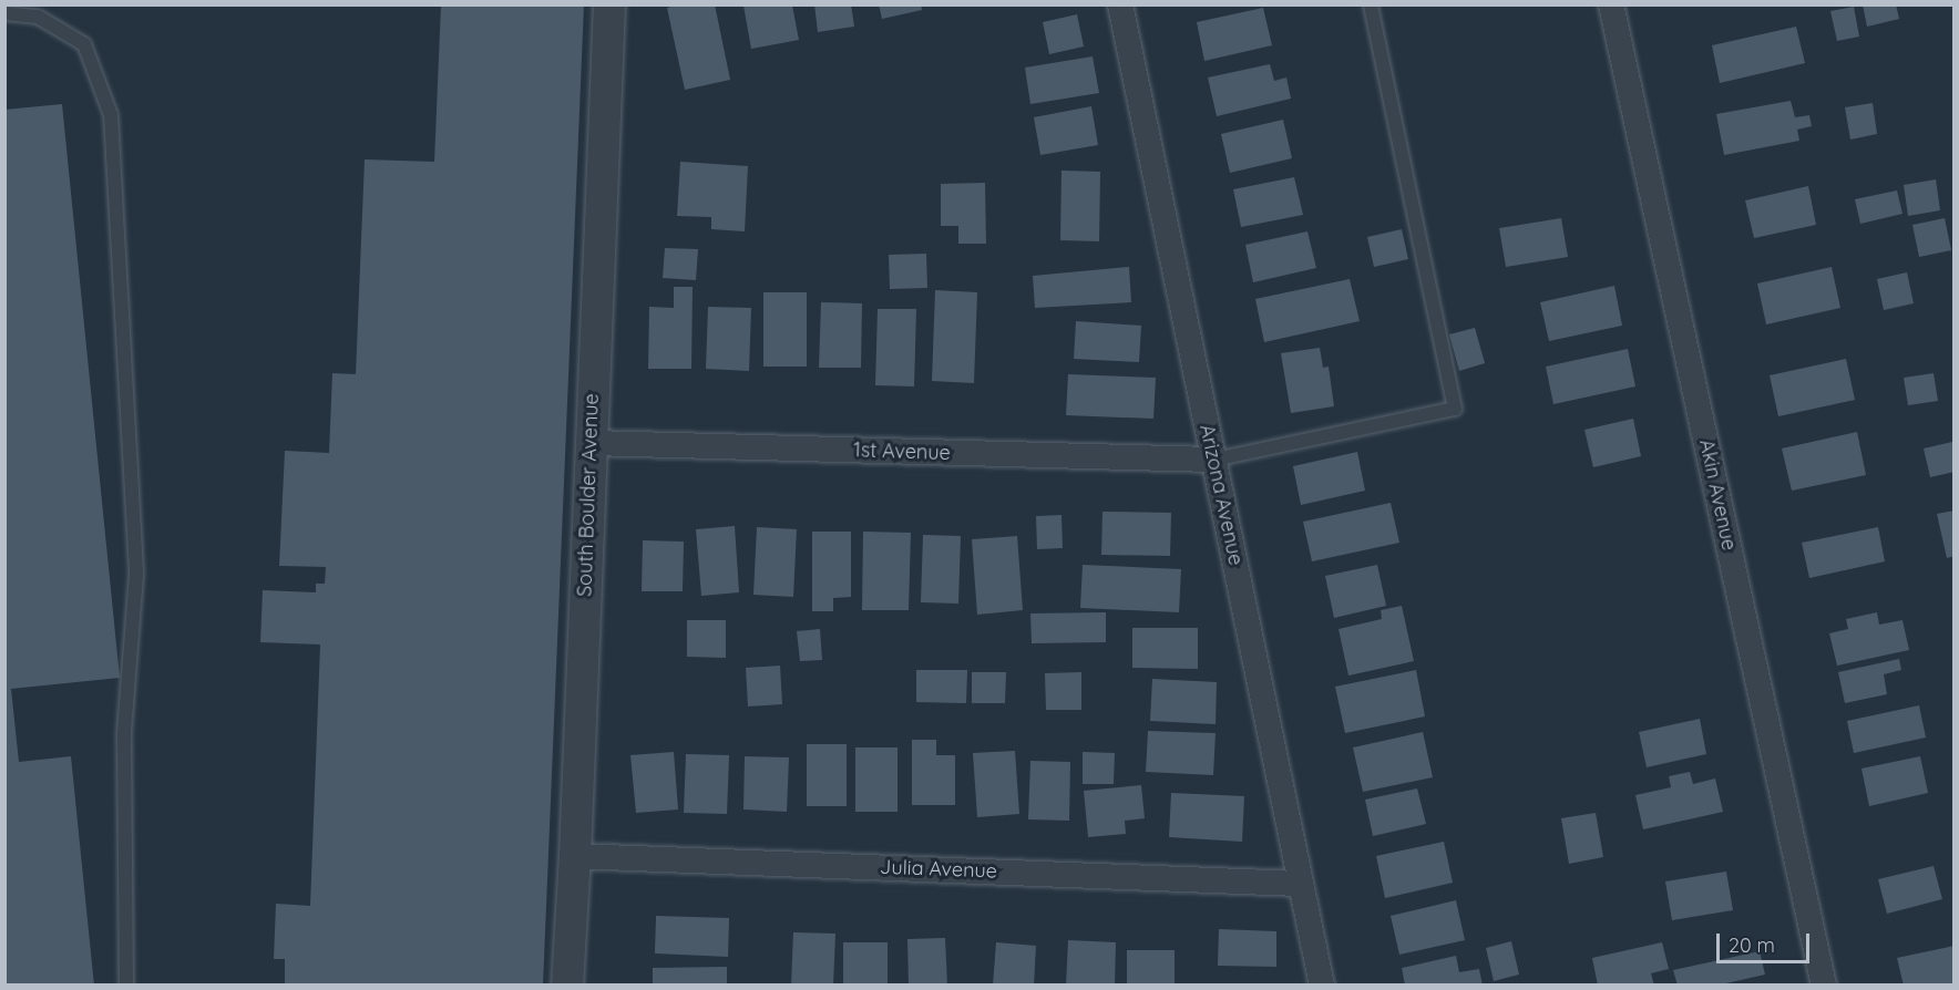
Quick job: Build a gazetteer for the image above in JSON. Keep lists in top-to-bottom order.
{
  "streets": {
    "street": [
      "1st Avenue",
      "South Boulder Avenue",
      "Arizona Avenue",
      "Akin Avenue",
      "Julia Avenue"
    ]
  },
  "crossings": [
    ["1st Avenue", "South Boulder Avenue"],
    ["1st Avenue", "Arizona Avenue"],
    ["South Boulder Avenue", "Julia Avenue"],
    ["Arizona Avenue", "Julia Avenue"]
  ],
  "scale_bar": "20 m"
}
